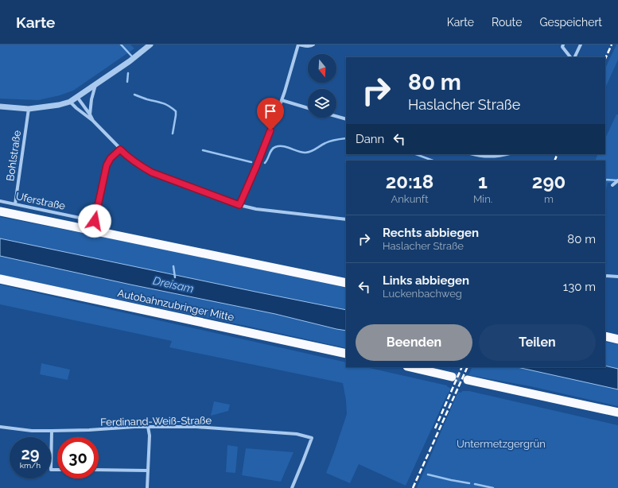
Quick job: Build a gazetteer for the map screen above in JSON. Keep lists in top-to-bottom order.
{
  "streets": {
    "highway": ["Autobahnzubringer Mitte"],
    "street": ["Bohlstraße", "Uferstraße", "Ferdinand-Weiß-Straße"]
  },
  "crossings": [
    ["Bohlstraße", "Uferstraße"]
  ],
  "water": ["Dreisam"],
  "parks": ["Untermetzgergrün"],
  "north": "bottom",
  "page": {
    "header": "Karte",
    "nav": ["Karte", "Route", "Gespeichert"],
    "turn": ["80 m", "Haslacher Straße"],
    "then": "Dann",
    "eta": [
      "20:18",
      "Ankunft",
      "1",
      "Min.",
      "290",
      "m"
    ],
    "list": [
      {
        "name": "Rechts abbiegen",
        "note": "Haslacher Straße",
        "value": "80 m"
      },
      {
        "name": "Links abbiegen",
        "note": "Luckenbachweg",
        "value": "130 m"
      }
    ],
    "buttons": ["Beenden", "Teilen"],
    "speed": "29 km/h",
    "limit": "30"
  }
}
